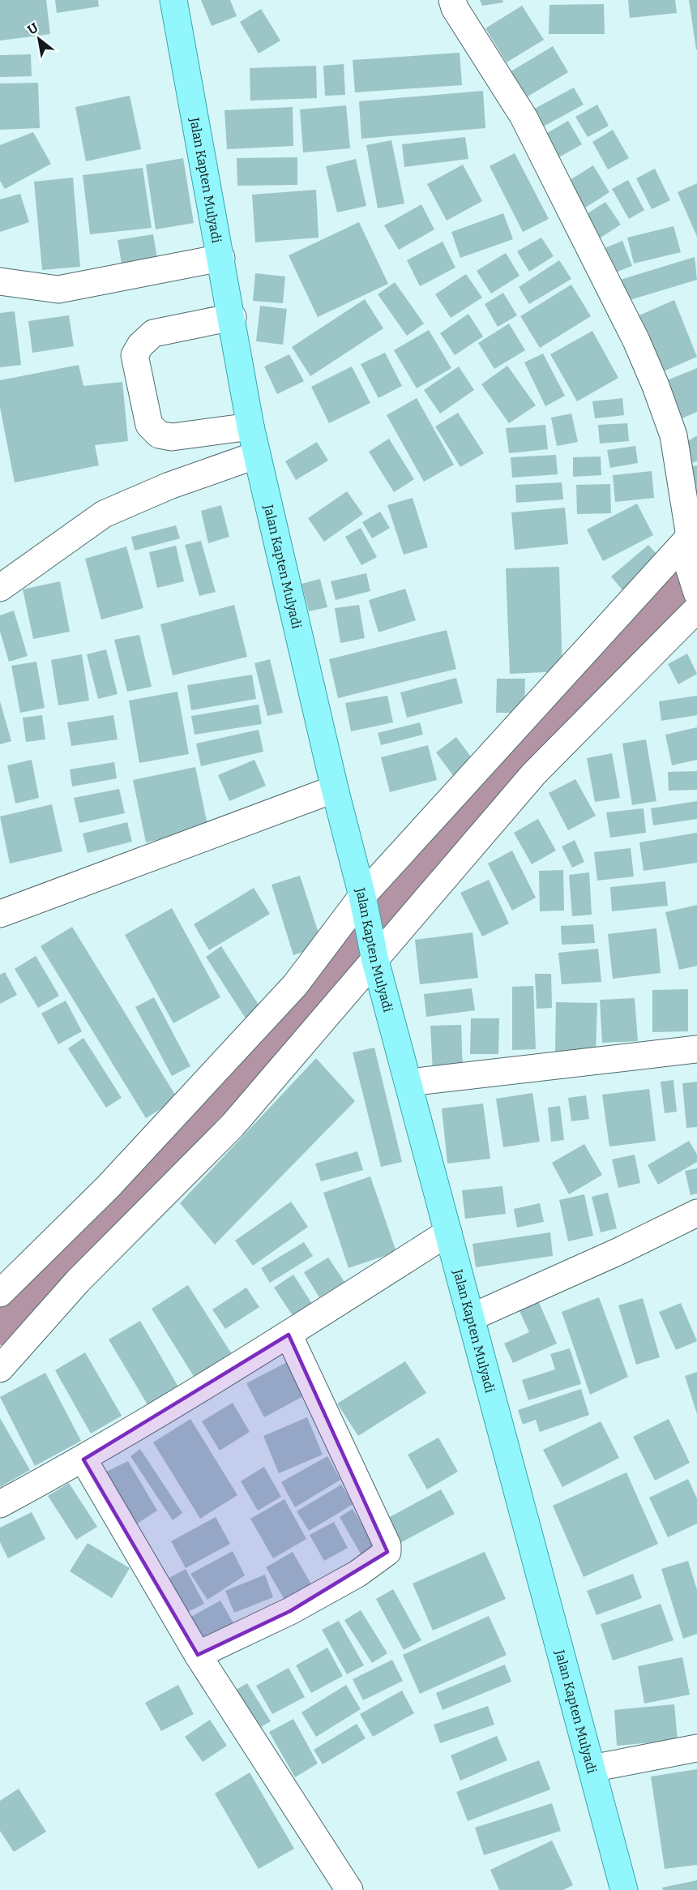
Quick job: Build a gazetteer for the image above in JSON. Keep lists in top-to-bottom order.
{
  "streets": {
    "main road": ["Jalan Kapten Mulyadi"]
  },
  "north": "top left"
}
